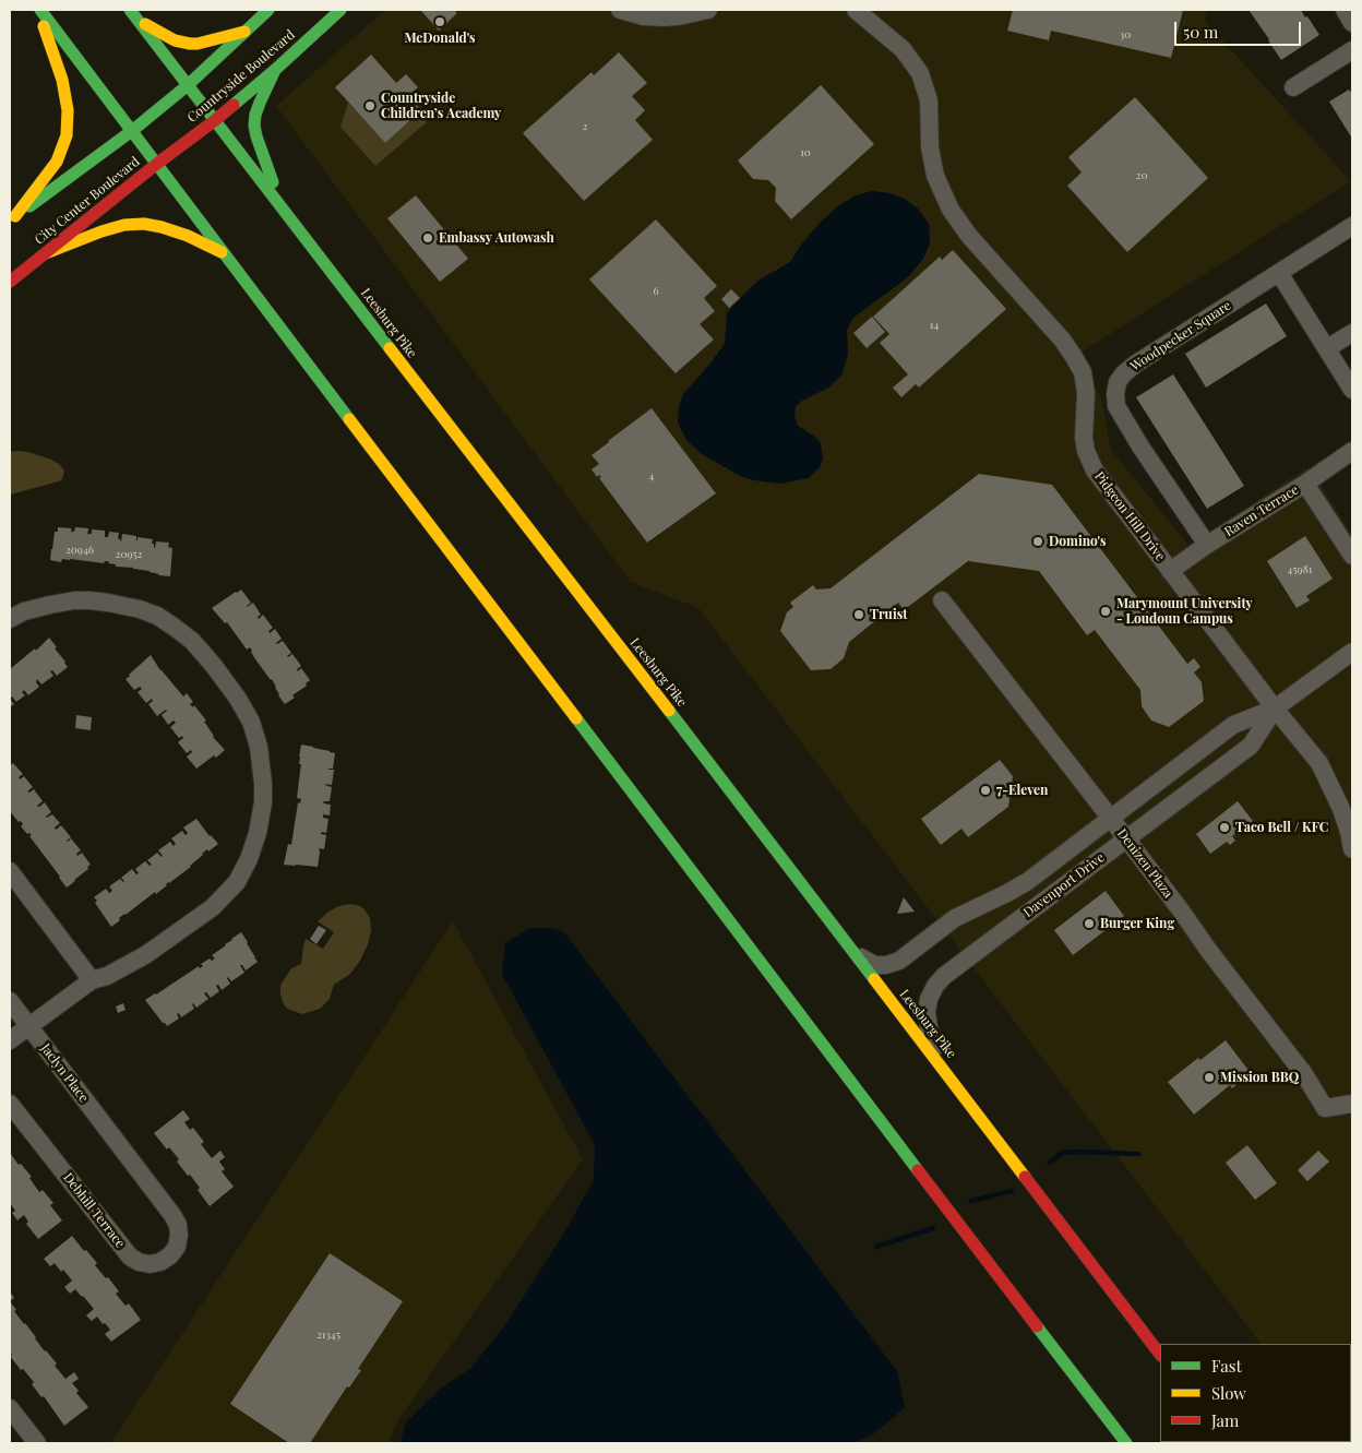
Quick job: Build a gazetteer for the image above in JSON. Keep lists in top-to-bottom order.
{
  "streets": {
    "main road": ["Countryside Boulevard", "City Center Boulevard", "Leesburg Pike"],
    "street": [
      "Woodpecker Square",
      "Raven Terrace",
      "Pidgeon Hill Drive",
      "Denizen Plaza",
      "Davenport Drive",
      "Jaclyn Place",
      "Debhill Terrace"
    ]
  },
  "crossings": [
    ["Countryside Boulevard", "City Center Boulevard"],
    ["Countryside Boulevard", "Leesburg Pike"],
    ["Leesburg Pike", "Davenport Drive"],
    ["Woodpecker Square", "Raven Terrace"],
    ["Raven Terrace", "Pidgeon Hill Drive"],
    ["Pidgeon Hill Drive", "Davenport Drive"],
    ["Denizen Plaza", "Davenport Drive"],
    ["Jaclyn Place", "Debhill Terrace"]
  ],
  "places": [
    "McDonald's",
    "Countryside Children’s Academy",
    "Embassy Autowash",
    "Domino's",
    "Marymount University - Loudoun Campus",
    "Truist",
    "7-Eleven",
    "Taco Bell / KFC",
    "Burger King",
    "Mission BBQ"
  ],
  "house_numbers": [
    "30",
    "2",
    "10",
    "20",
    "6",
    "14",
    "4",
    "20946",
    "20952",
    "45981",
    "21345"
  ],
  "legend": ["Fast", "Slow", "Jam"],
  "scale_bar": "50 m"
}
